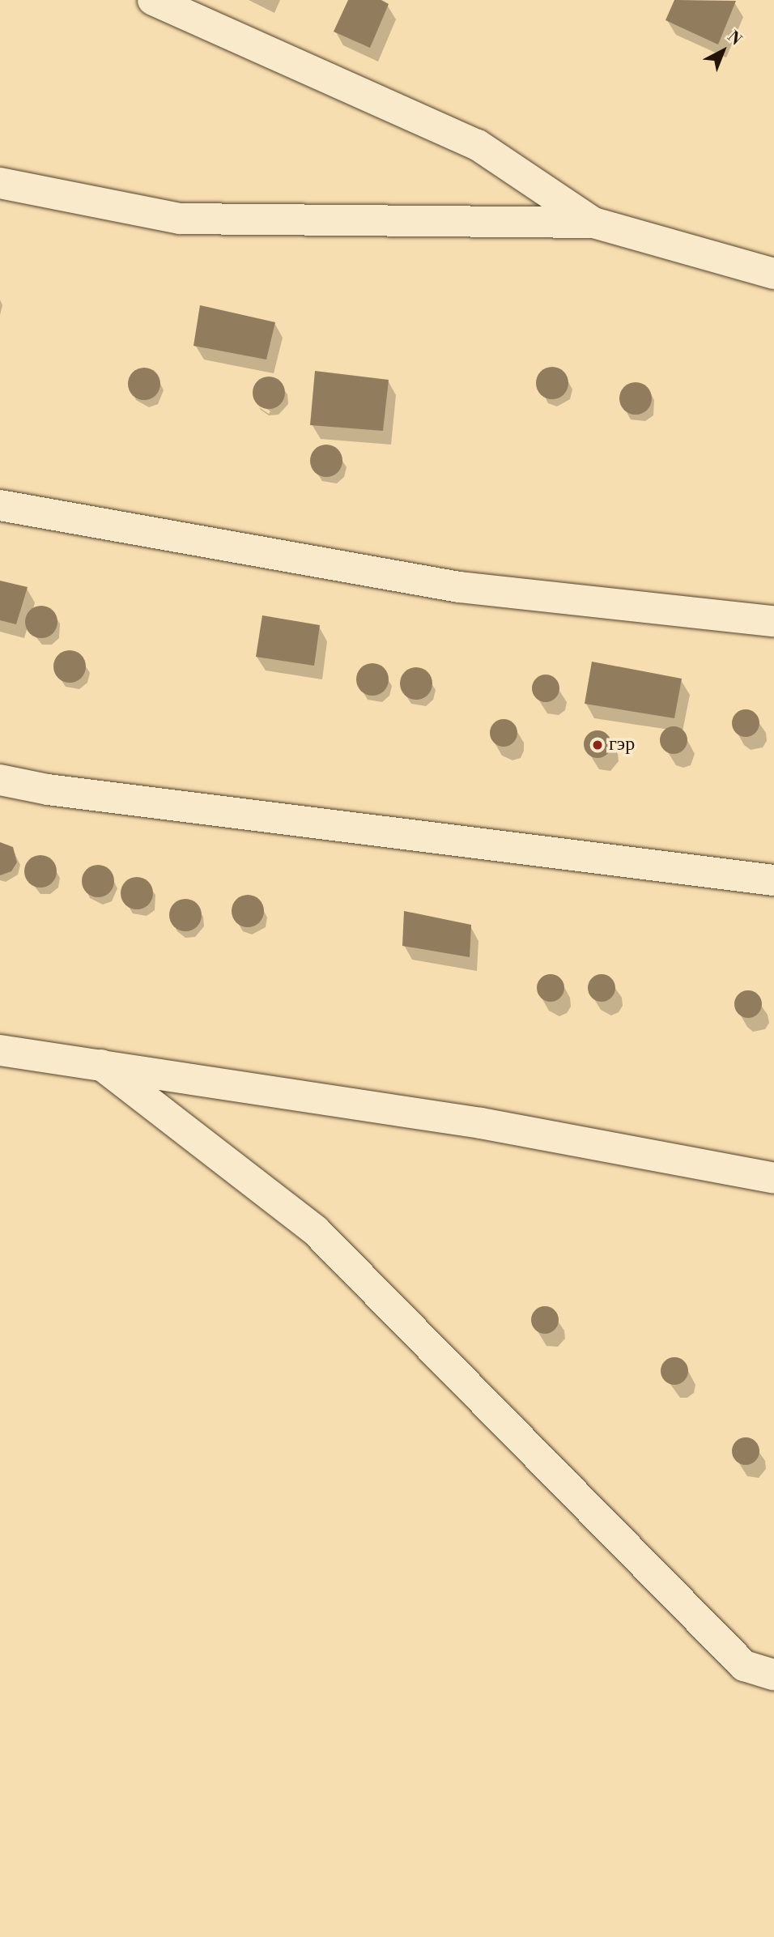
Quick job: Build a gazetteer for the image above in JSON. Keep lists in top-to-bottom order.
{
  "places": ["гэр"],
  "north": "top right"
}
